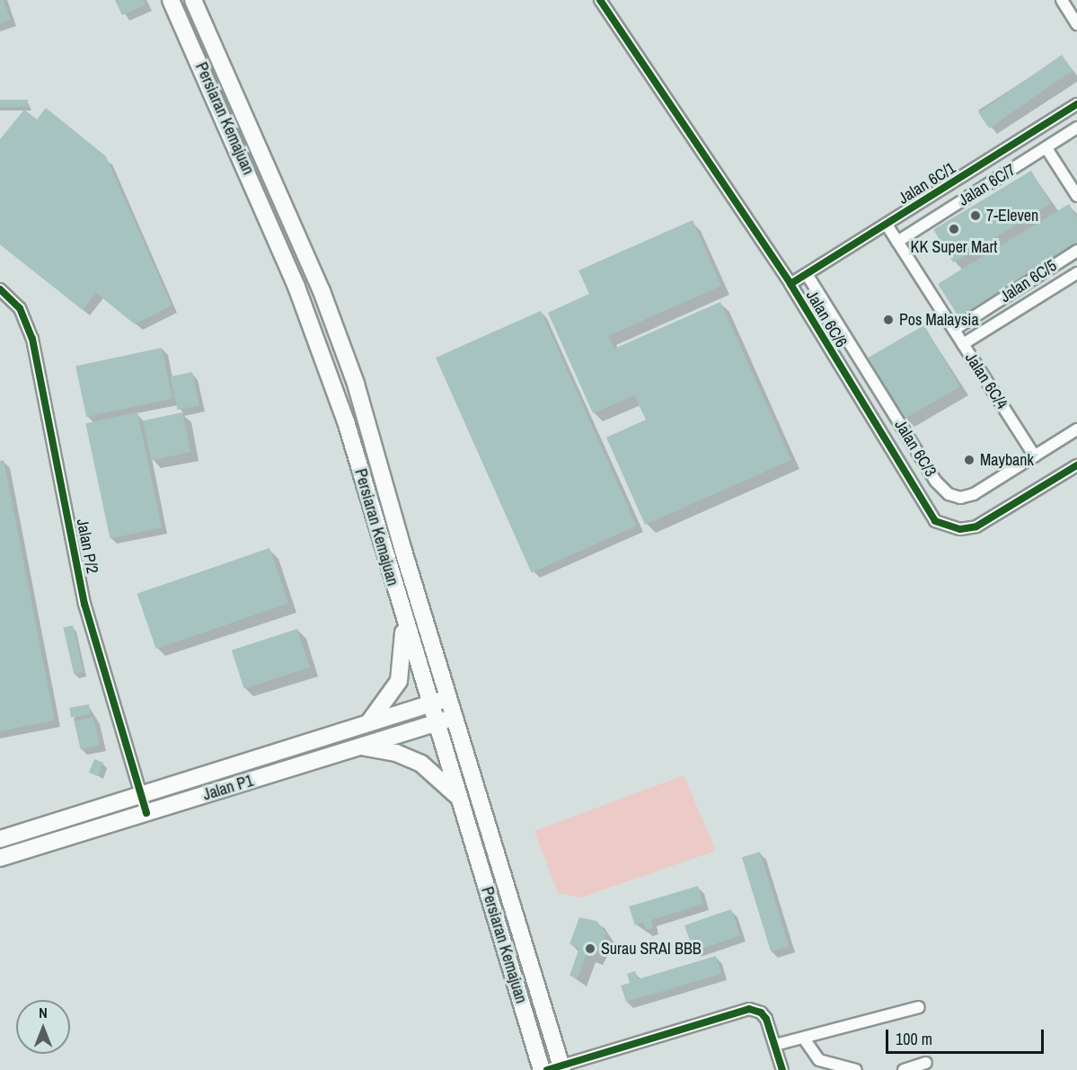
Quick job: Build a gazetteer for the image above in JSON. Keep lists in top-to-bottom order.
{
  "streets": {
    "main road": ["Persiaran Kemajuan", "Jalan P1"],
    "street": [
      "Jalan 6C/1",
      "Jalan 6C/7",
      "Jalan 6C/5",
      "Jalan 6C/6",
      "Jalan 6C/4",
      "Jalan 6C/3",
      "Jalan P/2"
    ]
  },
  "crossings": [
    ["Persiaran Kemajuan", "Jalan P1"],
    ["Jalan 6C/1", "Jalan 6C/6"],
    ["Jalan 6C/1", "Jalan 6C/4"],
    ["Jalan 6C/1", "Jalan 6C/3"],
    ["Jalan 6C/7", "Jalan 6C/4"],
    ["Jalan 6C/5", "Jalan 6C/4"],
    ["Jalan 6C/4", "Jalan 6C/3"],
    ["Jalan P/2", "Jalan P1"]
  ],
  "places": [
    "7-Eleven",
    "KK Super Mart",
    "Pos Malaysia",
    "Maybank",
    "Surau SRAI BBB"
  ],
  "scale_bar": "100 m",
  "north": "top"
}
